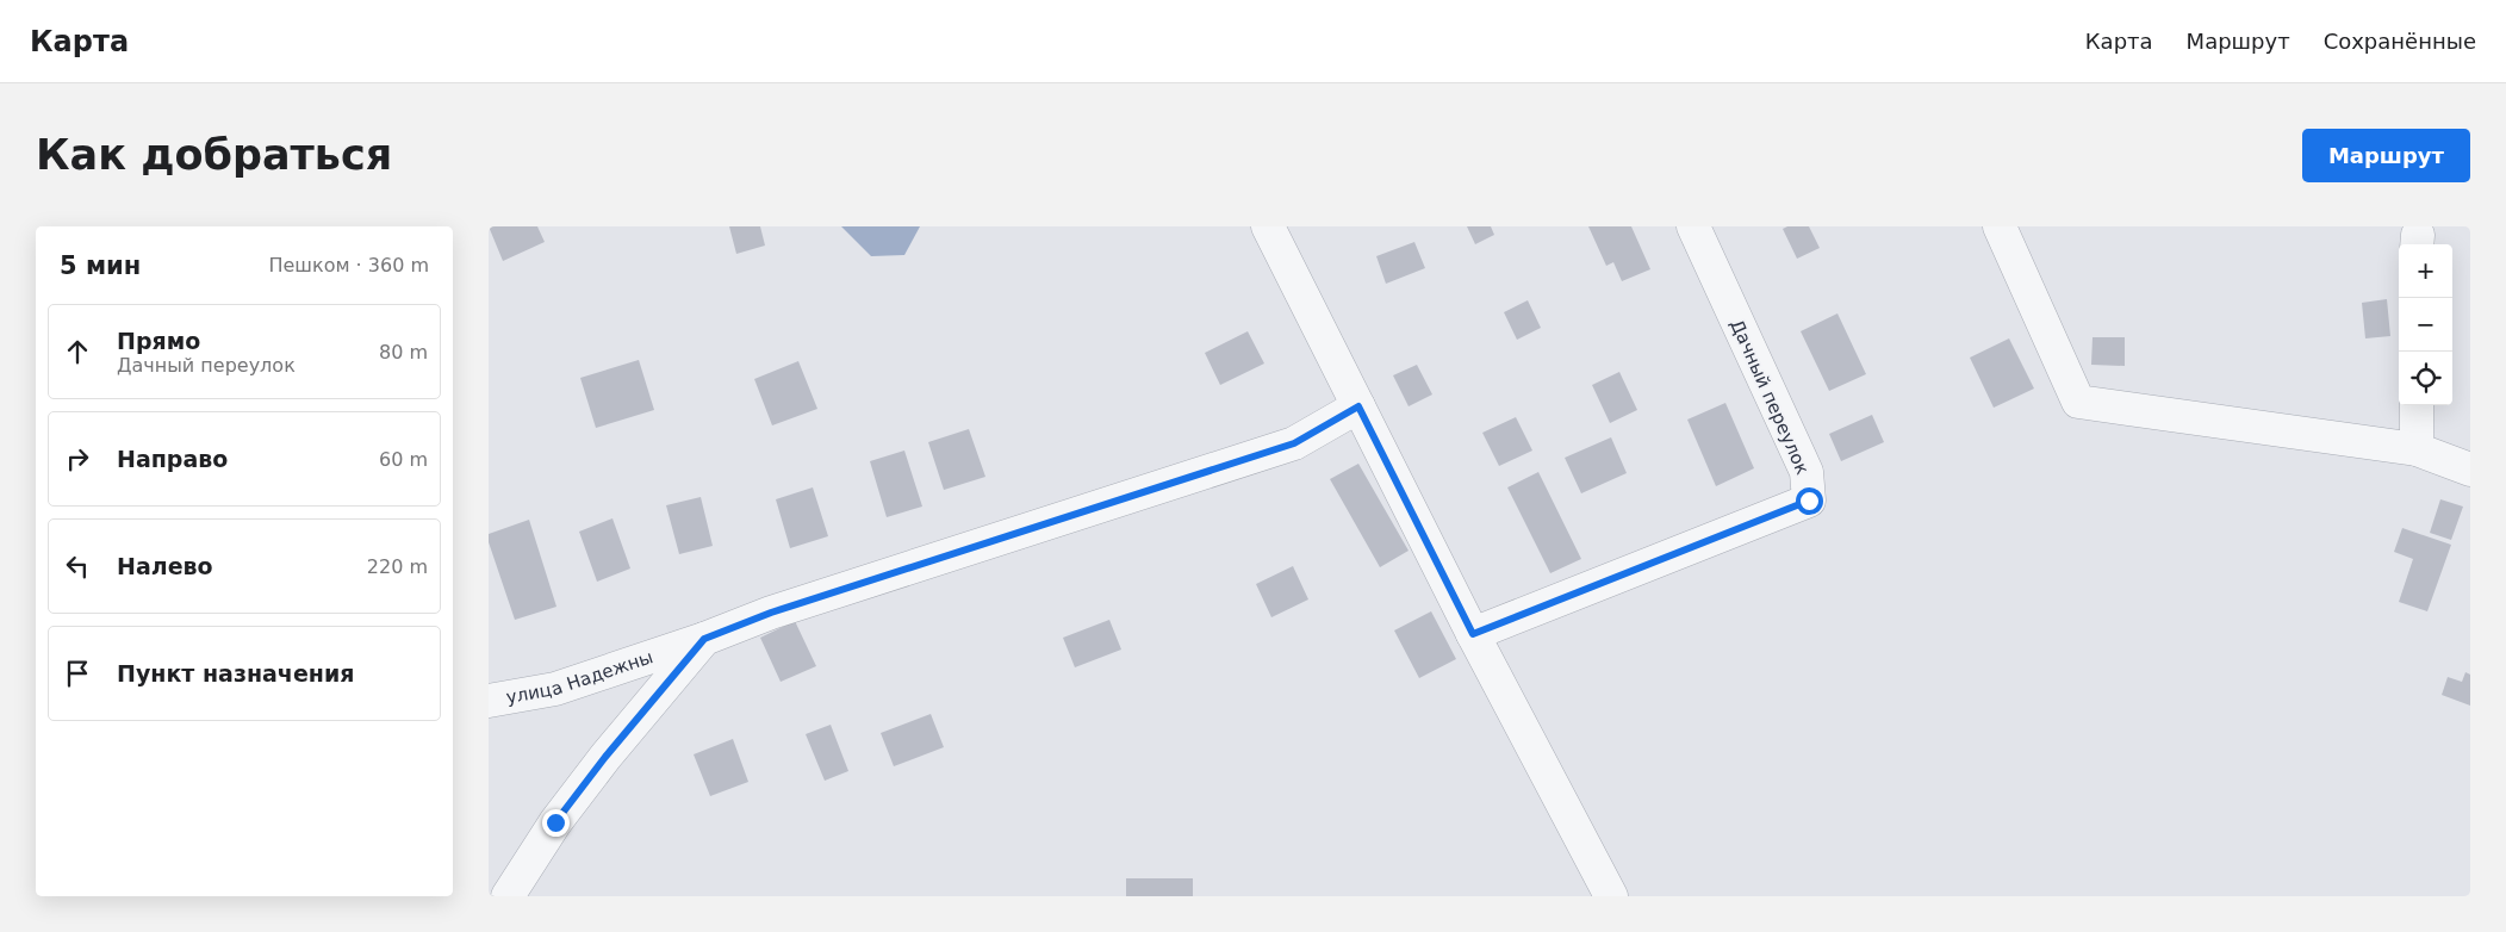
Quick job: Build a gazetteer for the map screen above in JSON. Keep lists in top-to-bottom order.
{
  "streets": {
    "street": ["Дачный переулок", "улица Надежны"]
  },
  "page": {
    "header": "Карта",
    "nav": ["Карта", "Маршрут", "Сохранённые"],
    "buttons": "Маршрут",
    "title": "Как добраться",
    "heading": ["5 мин", "Пешком · 360 m"],
    "map_buttons": ["+", "−"],
    "list": [
      ["Прямо", "Дачный переулок", "80 m"],
      ["Направо", "60 m"],
      ["Налево", "220 m"],
      "Пункт назначения"
    ]
  }
}
